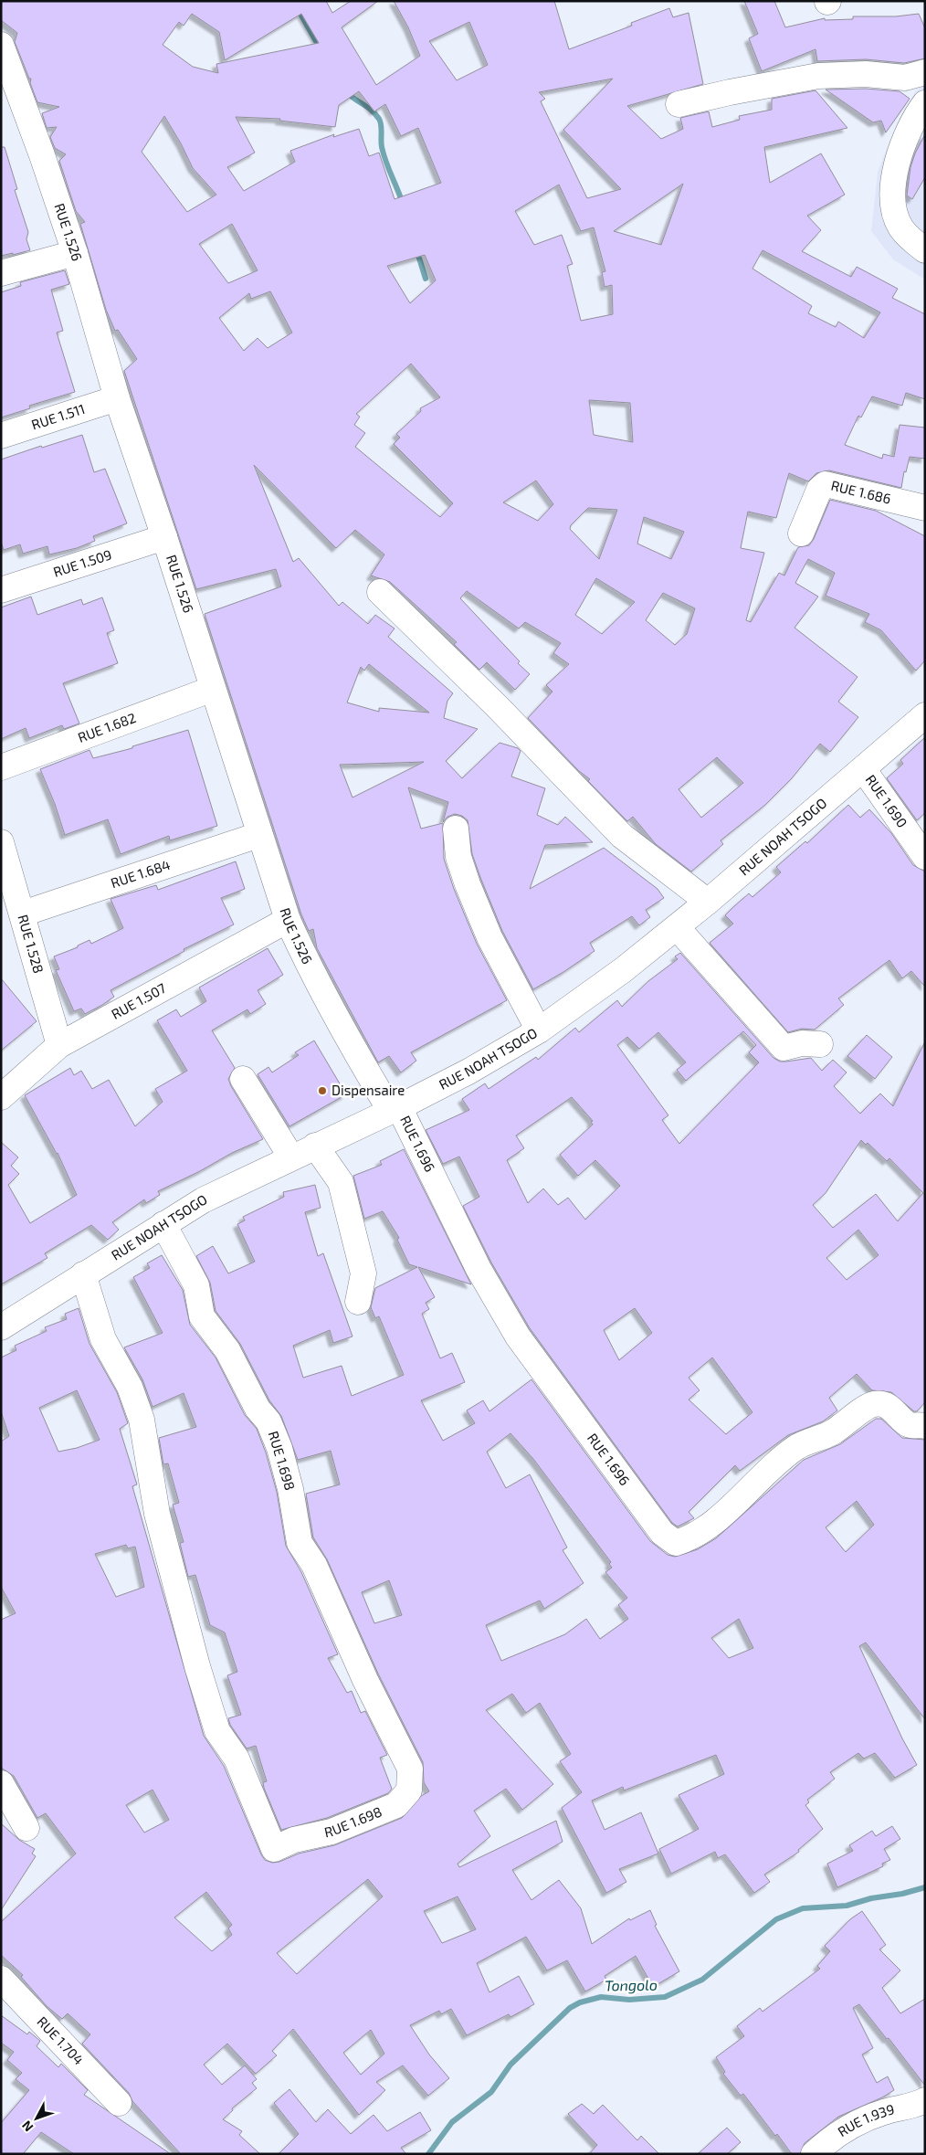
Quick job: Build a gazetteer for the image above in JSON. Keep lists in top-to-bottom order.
{
  "streets": {
    "street": [
      "RUE 1.526",
      "RUE 1.511",
      "RUE 1.686",
      "RUE 1.509",
      "RUE 1.682",
      "RUE 1.690",
      "RUE NOAH TSOGO",
      "RUE 1.684",
      "RUE 1.528",
      "RUE 1.507",
      "RUE 1.696",
      "RUE 1.698",
      "RUE 1.704",
      "RUE 1.939"
    ]
  },
  "crossings": [
    ["RUE 1.526", "RUE 1.511"],
    ["RUE 1.526", "RUE 1.509"],
    ["RUE 1.526", "RUE 1.682"],
    ["RUE 1.526", "RUE NOAH TSOGO"],
    ["RUE 1.526", "RUE 1.684"],
    ["RUE 1.526", "RUE 1.507"],
    ["RUE 1.526", "RUE 1.696"],
    ["RUE 1.690", "RUE NOAH TSOGO"],
    ["RUE NOAH TSOGO", "RUE 1.696"],
    ["RUE NOAH TSOGO", "RUE 1.698"],
    ["RUE 1.684", "RUE 1.528"],
    ["RUE 1.528", "RUE 1.507"]
  ],
  "water": ["Tongolo"],
  "places": ["Dispensaire"],
  "north": "bottom left"
}
